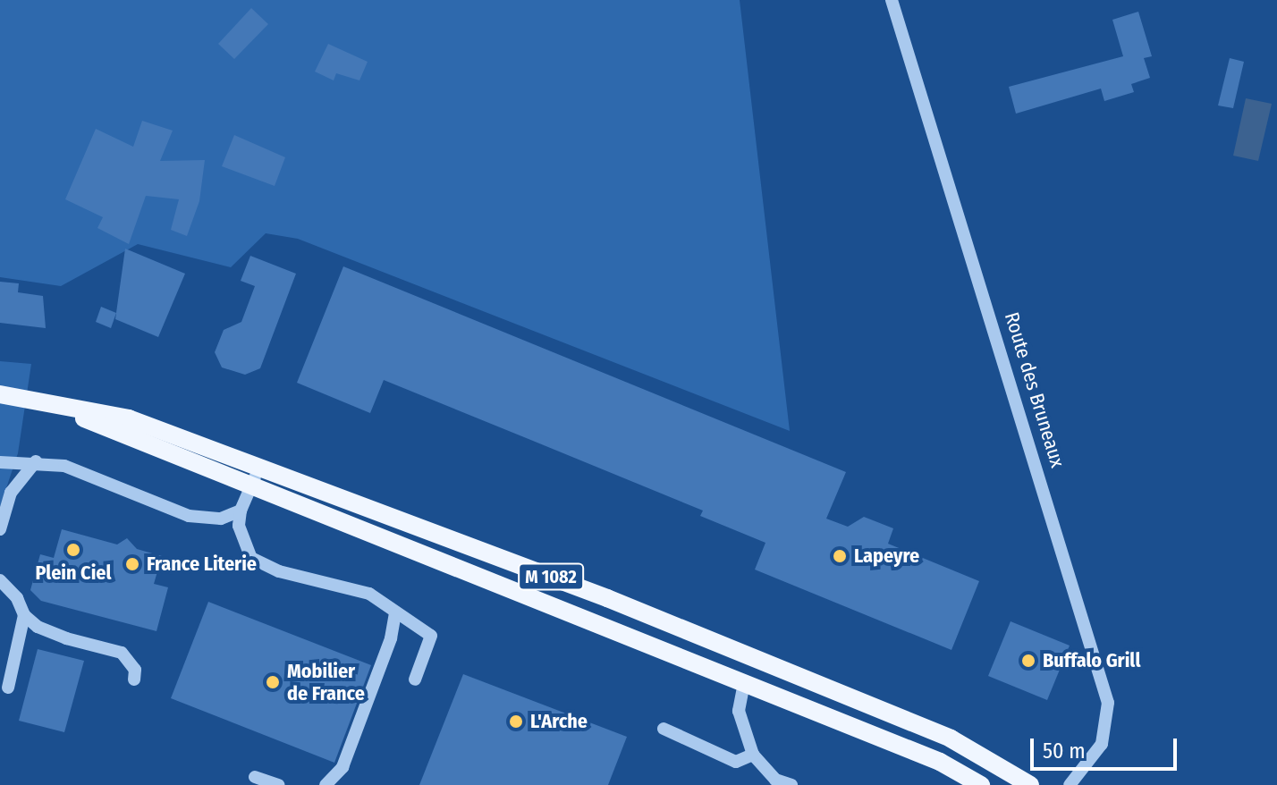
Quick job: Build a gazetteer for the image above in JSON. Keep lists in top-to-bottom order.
{
  "streets": {
    "main road": ["M 1082"],
    "street": ["Route des Bruneaux"]
  },
  "places": [
    "Plein Ciel",
    "Lapeyre",
    "France Literie",
    "Buffalo Grill",
    "Mobilier de France",
    "L'Arche"
  ],
  "scale_bar": "50 m"
}
